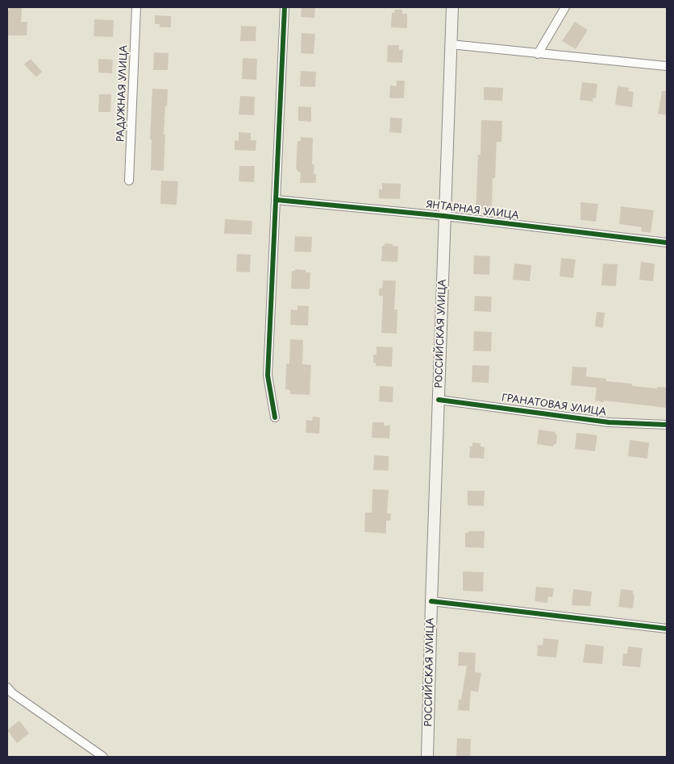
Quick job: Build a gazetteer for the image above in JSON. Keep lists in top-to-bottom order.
{
  "streets": {
    "main road": ["РОССИЙСКАЯ УЛИЦА"],
    "street": ["РАДУЖНАЯ УЛИЦА", "ЯНТАРНАЯ УЛИЦА", "ГРАНАТОВАЯ УЛИЦА"]
  },
  "crossings": [
    ["ЯНТАРНАЯ УЛИЦА", "РОССИЙСКАЯ УЛИЦА"],
    ["РОССИЙСКАЯ УЛИЦА", "ГРАНАТОВАЯ УЛИЦА"]
  ]
}
